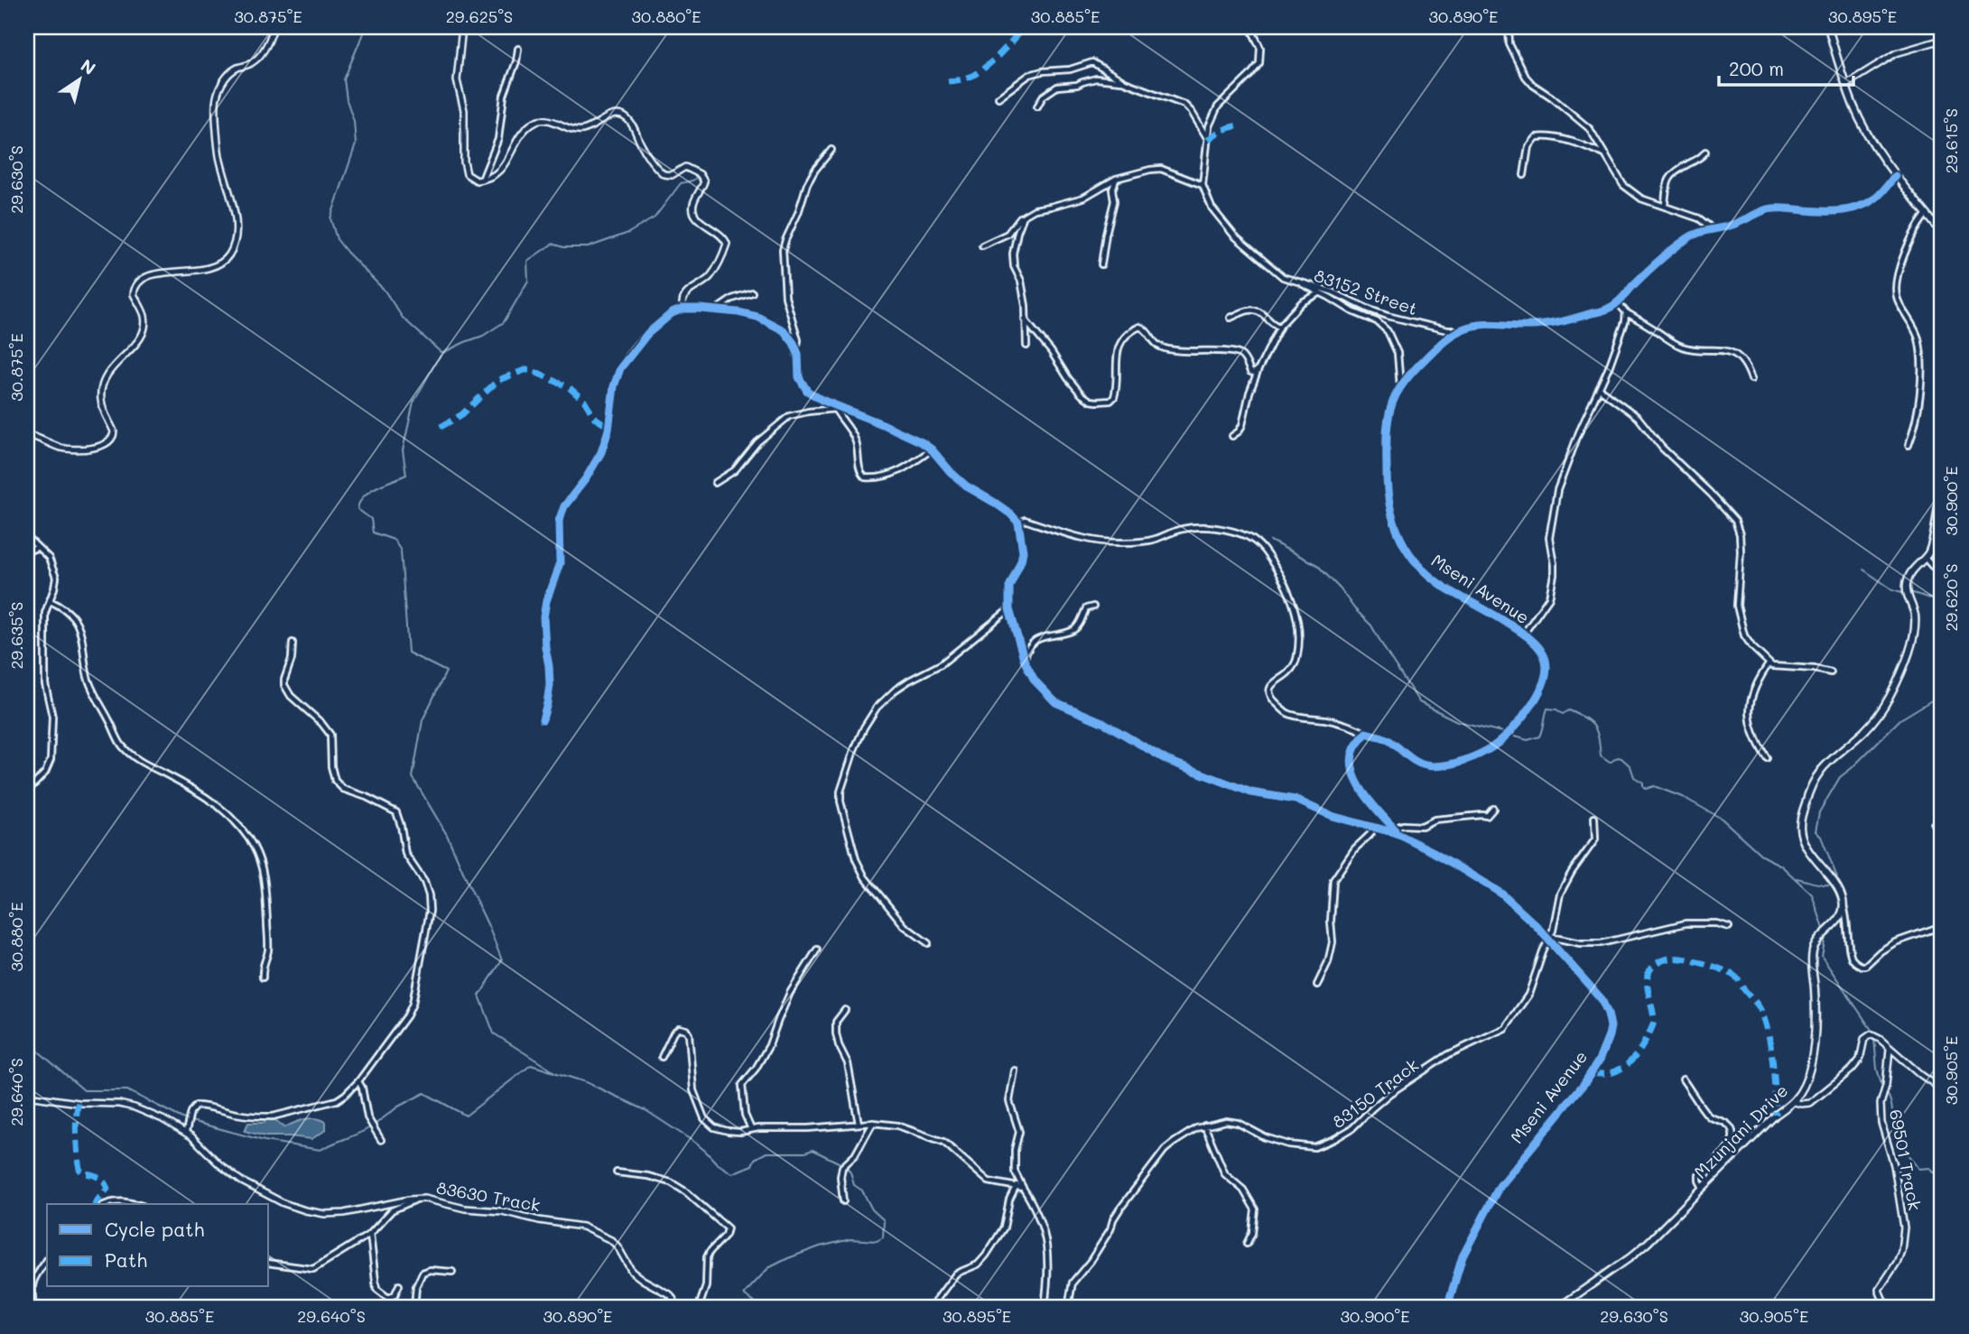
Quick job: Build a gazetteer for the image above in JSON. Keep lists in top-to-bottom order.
{
  "streets": {
    "main road": ["Mzunjani Drive"],
    "street": [
      "83152 Street",
      "Mseni Avenue",
      "83150 Track",
      "69501 Track",
      "83630 Track"
    ]
  },
  "crossings": [
    ["83152 Street", "Mseni Avenue"],
    ["Mseni Avenue", "83150 Track"]
  ],
  "legend": ["Cycle path", "Path"],
  "scale_bar": "200 m",
  "north": "top right",
  "coordinates": [
    "30.875°E",
    "29.625°S",
    "30.880°E",
    "30.885°E",
    "30.890°E",
    "30.895°E",
    "29.615°S",
    "29.630°S",
    "30.900°E",
    "29.620°S",
    "29.635°S",
    "30.905°E",
    "29.640°S"
  ]
}
